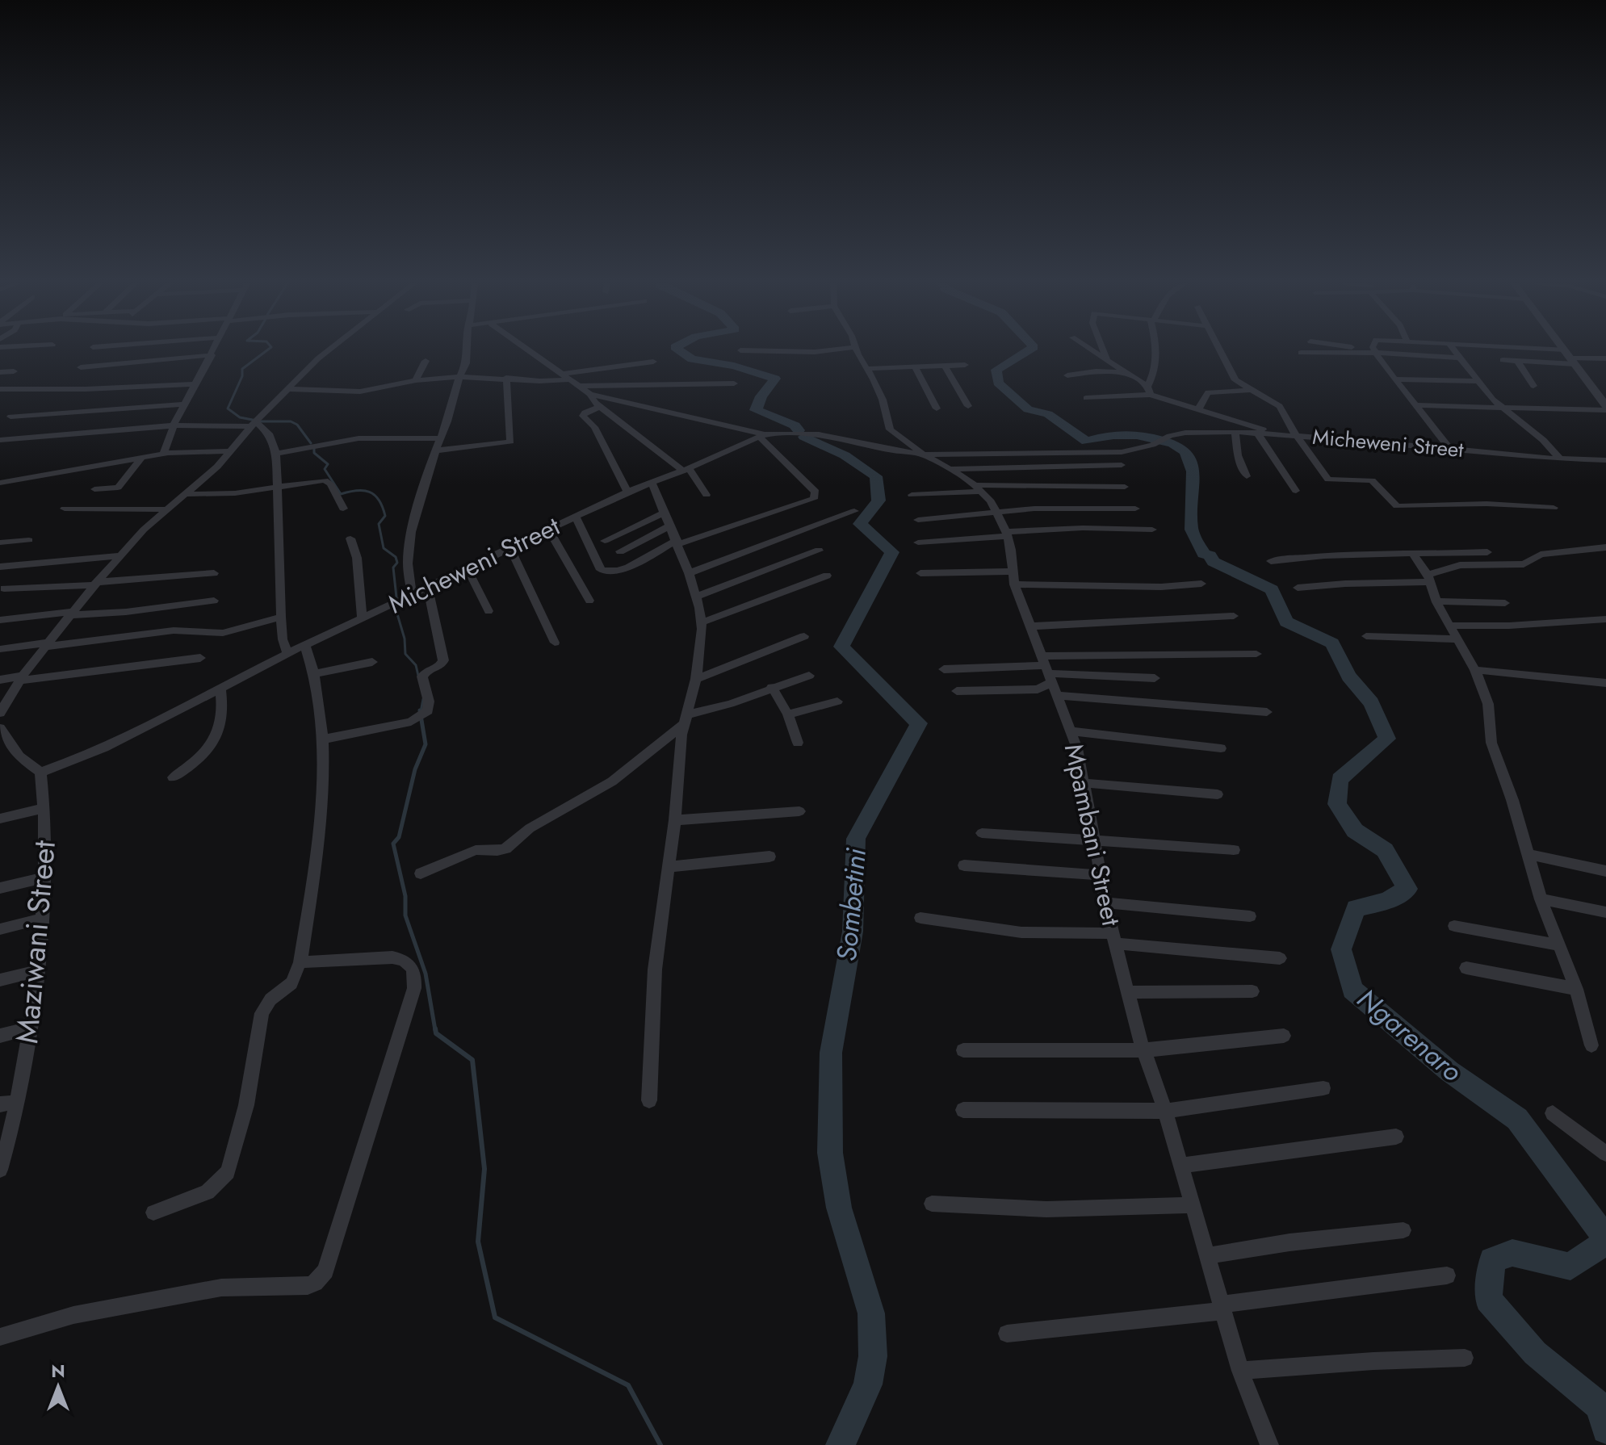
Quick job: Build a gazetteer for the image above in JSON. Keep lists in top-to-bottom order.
{
  "streets": {
    "street": ["Micheweni Street", "Mpambani Street", "Maziwani Street"]
  },
  "crossings": [
    ["Micheweni Street", "Mpambani Street"],
    ["Micheweni Street", "Maziwani Street"]
  ],
  "water": ["Sombetini", "Ngarenaro"],
  "north": "top"
}
